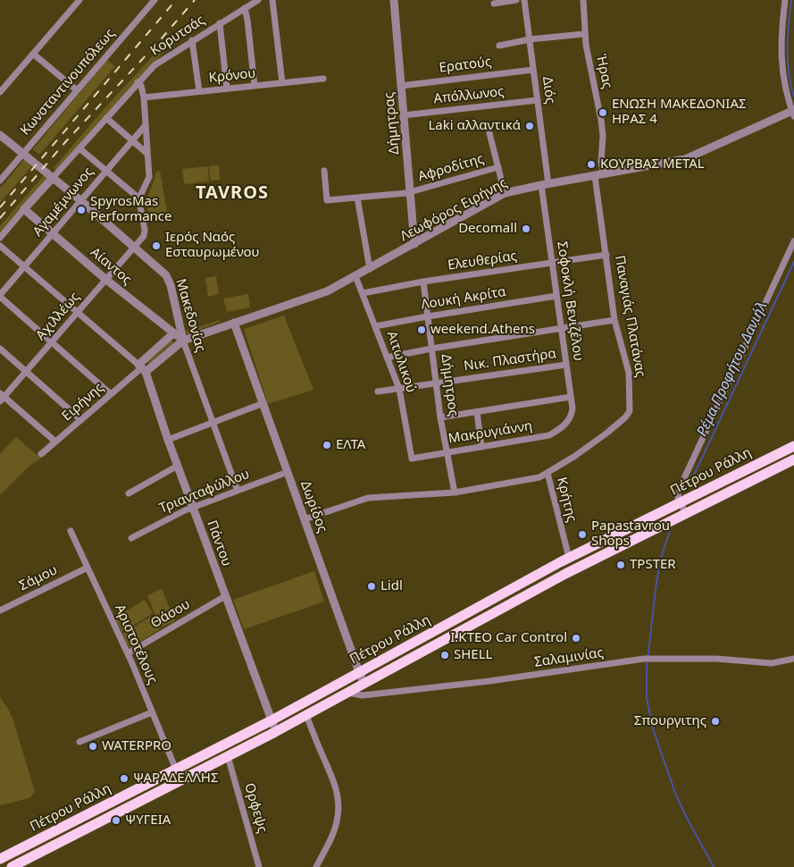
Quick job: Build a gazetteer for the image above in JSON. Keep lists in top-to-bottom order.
{
  "streets": {
    "main road": ["Πέτρου Ράλλη"],
    "street": [
      "Κορυτσάς",
      "Ερατούς",
      "Ήρας",
      "Κρόνου",
      "Κωνσταντινουπόλεως",
      "Διός",
      "Απόλλωνος",
      "Δήμητρας",
      "Αφροδίτης",
      "Αγαμέμνωνος",
      "Λεωφόρος Ειρήνης",
      "Ελευθερίας",
      "Αίαντος",
      "Λουκή Ακρίτα",
      "Σοφοκλή Βενιζέλου",
      "Μακεδονίας",
      "Αχιλλέως",
      "Παναγιάς Πλατάνας",
      "Νικ. Πλαστήρα",
      "Αιτωλικού",
      "Δήμητρος",
      "Ειρήνης",
      "Μακρυγιάννη",
      "Τριανταφύλλου",
      "Κρήτης",
      "Δωρίδος",
      "Πάντου",
      "Σάμου",
      "Θάσου",
      "Αριστοτέλους",
      "Σαλαμινίας",
      "Ορφεψς"
    ]
  },
  "crossings": [
    ["Ερατούς", "Διός"],
    ["Ερατούς", "Δήμητρας"],
    ["Ήρας", "Λεωφόρος Ειρήνης"],
    ["Κωνσταντινουπόλεως", "Μακεδονίας"],
    ["Διός", "Απόλλωνος"],
    ["Διός", "Λεωφόρος Ειρήνης"],
    ["Διός", "Σοφοκλή Βενιζέλου"],
    ["Απόλλωνος", "Δήμητρας"],
    ["Δήμητρας", "Αφροδίτης"],
    ["Δήμητρας", "Λεωφόρος Ειρήνης"],
    ["Αγαμέμνωνος", "Αίαντος"],
    ["Αγαμέμνωνος", "Μακεδονίας"],
    ["Λεωφόρος Ειρήνης", "Αίαντος"],
    ["Λεωφόρος Ειρήνης", "Σοφοκλή Βενιζέλου"],
    ["Λεωφόρος Ειρήνης", "Μακεδονίας"],
    ["Λεωφόρος Ειρήνης", "Παναγιάς Πλατάνας"],
    ["Λεωφόρος Ειρήνης", "Αιτωλικού"],
    ["Λεωφόρος Ειρήνης", "Ειρήνης"],
    ["Λεωφόρος Ειρήνης", "Δωρίδος"],
    ["Ελευθερίας", "Σοφοκλή Βενιζέλου"],
    ["Ελευθερίας", "Παναγιάς Πλατάνας"],
    ["Ελευθερίας", "Αιτωλικού"],
    ["Ελευθερίας", "Δήμητρος"],
    ["Αίαντος", "Μακεδονίας"],
    ["Αίαντος", "Αχιλλέως"],
    ["Αίαντος", "Ειρήνης"],
    ["Λουκή Ακρίτα", "Σοφοκλή Βενιζέλου"],
    ["Λουκή Ακρίτα", "Αιτωλικού"],
    ["Λουκή Ακρίτα", "Δήμητρος"],
    ["Σοφοκλή Βενιζέλου", "Νικ. Πλαστήρα"],
    ["Σοφοκλή Βενιζέλου", "Μακρυγιάννη"],
    ["Μακεδονίας", "Αχιλλέως"],
    ["Μακεδονίας", "Ειρήνης"],
    ["Μακεδονίας", "Τριανταφύλλου"],
    ["Παναγιάς Πλατάνας", "Κρήτης"],
    ["Νικ. Πλαστήρα", "Αιτωλικού"],
    ["Νικ. Πλαστήρα", "Δήμητρος"],
    ["Αιτωλικού", "Μακρυγιάννη"],
    ["Δήμητρος", "Μακρυγιάννη"],
    ["Ειρήνης", "Πάντου"],
    ["Πέτρου Ράλλη", "Κρήτης"],
    ["Πέτρου Ράλλη", "Δωρίδος"],
    ["Πέτρου Ράλλη", "Πάντου"],
    ["Πέτρου Ράλλη", "Αριστοτέλους"],
    ["Πέτρου Ράλλη", "Σαλαμινίας"],
    ["Πέτρου Ράλλη", "Ορφεψς"],
    ["Τριανταφύλλου", "Δωρίδος"],
    ["Τριανταφύλλου", "Πάντου"],
    ["Δωρίδος", "Σαλαμινίας"],
    ["Πάντου", "Θάσου"],
    ["Σάμου", "Αριστοτέλους"],
    ["Θάσου", "Αριστοτέλους"]
  ],
  "districts": ["TAVROS"],
  "water": ["Ρέμα Προφήτου Δανιήλ"],
  "places": [
    "ΕΝΩΣΗ ΜΑΚΕΔΟΝΙΑΣ ΗΡΑΣ 4",
    "Laki αλλαντικά",
    "ΚΟΥΡΒΑΣ METAL",
    "SpyrosMas Performance",
    "Decomall",
    "Ιερός Ναός Εσταυρωμένου",
    "weekend.Athens",
    "ΕΛΤΑ",
    "Papastavrou Shops",
    "TPSTER",
    "Lidl",
    "Ι.ΚΤΕΟ Car Control",
    "SHELL",
    "Σπουργιτης",
    "WATERPRO",
    "ΨΑΡΑΔΕΛΛΗΣ",
    "ΨΥΓΕΙΑ"
  ]
}
